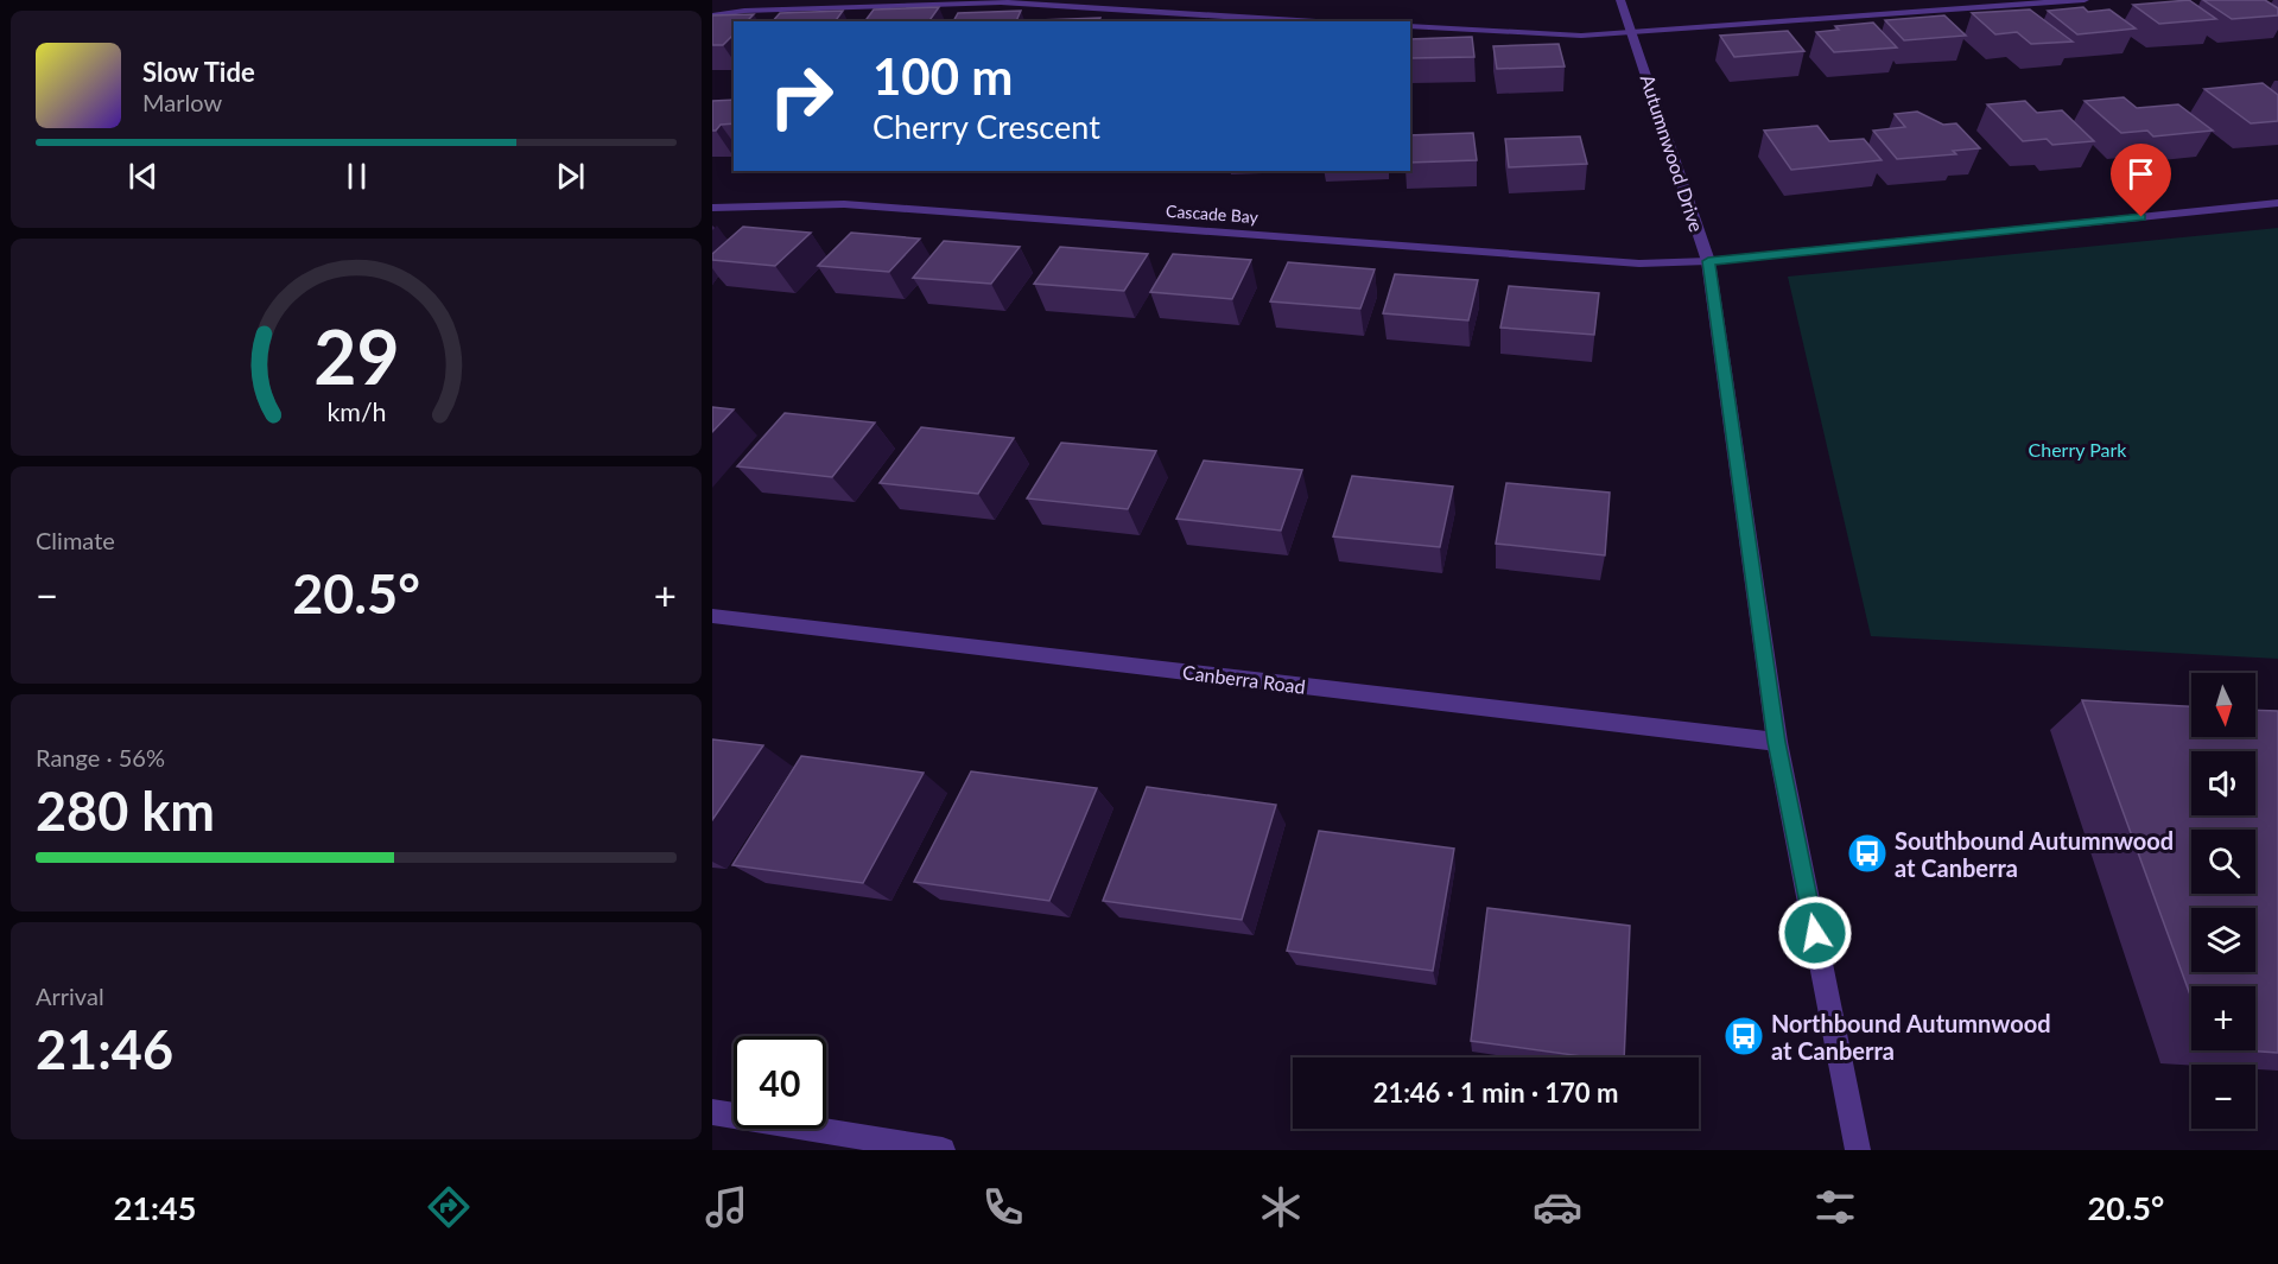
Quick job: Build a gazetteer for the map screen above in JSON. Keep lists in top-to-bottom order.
{
  "streets": {
    "street": ["Autumnwood Drive", "Cascade Bay", "Canberra Road"]
  },
  "crossings": [
    ["Autumnwood Drive", "Cascade Bay"],
    ["Autumnwood Drive", "Canberra Road"]
  ],
  "parks": ["Cherry Park"],
  "places": {
    "bus stop": ["Southbound Autumnwood at Canberra", "Northbound Autumnwood at Canberra"]
  },
  "north": "bottom",
  "page": {
    "turn": ["100 m", "Cherry Crescent"],
    "song": ["Slow Tide", "Marlow"],
    "tile": [
      "Climate",
      ["Range · 56%", "280 km"],
      ["Arrival", "21:46"]
    ],
    "heat": ["−", "20.5°", "+"],
    "map_buttons": ["+", "−"],
    "limit": "40",
    "trip": "21:46 · 1 min · 170 m",
    "tabs": ["21:45", "20.5°"],
    "gauge": ["29", "km/h"]
  }
}
